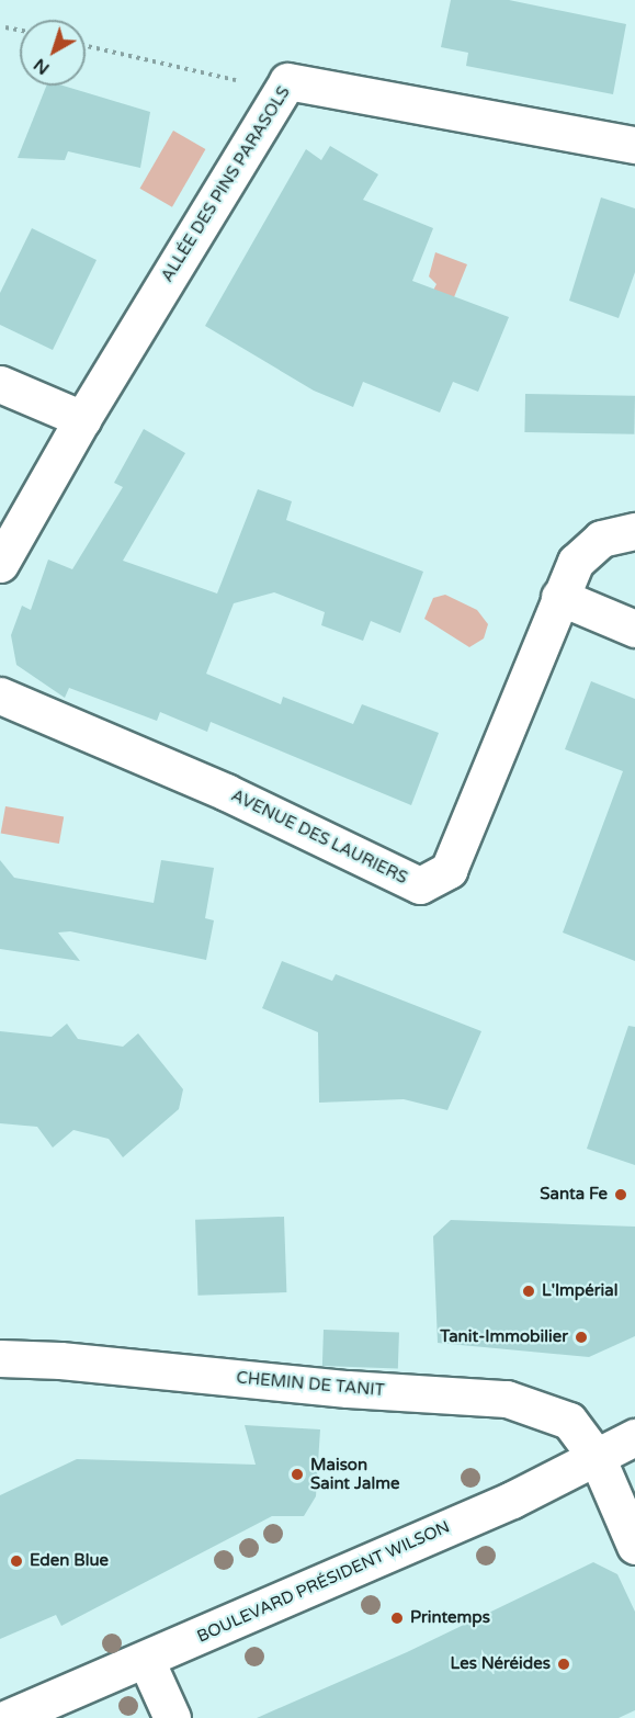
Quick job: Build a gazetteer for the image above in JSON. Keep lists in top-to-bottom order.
{
  "streets": {
    "street": [
      "ALLÉE DES PINS PARASOLS",
      "AVENUE DES LAURIERS",
      "CHEMIN DE TANIT",
      "BOULEVARD PRÉSIDENT WILSON"
    ]
  },
  "crossings": [
    ["CHEMIN DE TANIT", "BOULEVARD PRÉSIDENT WILSON"]
  ],
  "places": [
    "Santa Fe",
    "L'Impérial",
    "Tanit-Immobilier",
    "Maison Saint Jalme",
    "Eden Blue",
    "Printemps",
    "Les Néréides"
  ],
  "north": "bottom left"
}
